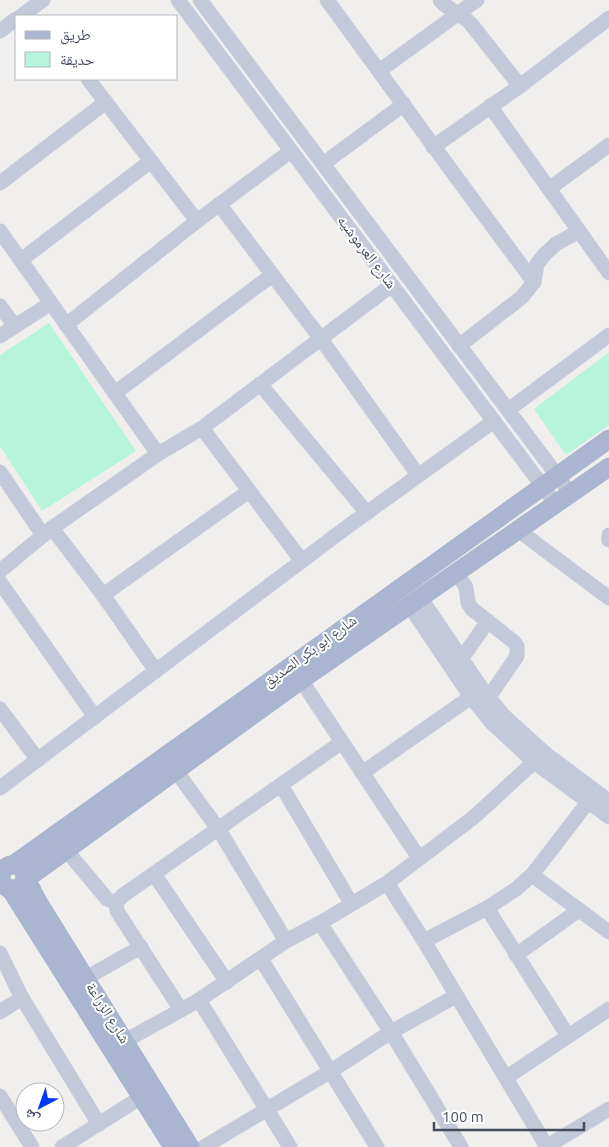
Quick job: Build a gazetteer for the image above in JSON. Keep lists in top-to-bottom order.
{
  "streets": {
    "main road": ["شارع ابو بكر الصديق", "شارع الزراعة"],
    "street": ["شارع العرموشيه"]
  },
  "crossings": [
    ["شارع العرموشيه", "شارع ابو بكر الصديق"],
    ["شارع ابو بكر الصديق", "شارع الزراعة"]
  ],
  "legend": ["طريق", "حديقة"],
  "scale_bar": "100 m",
  "north": "bottom left"
}
